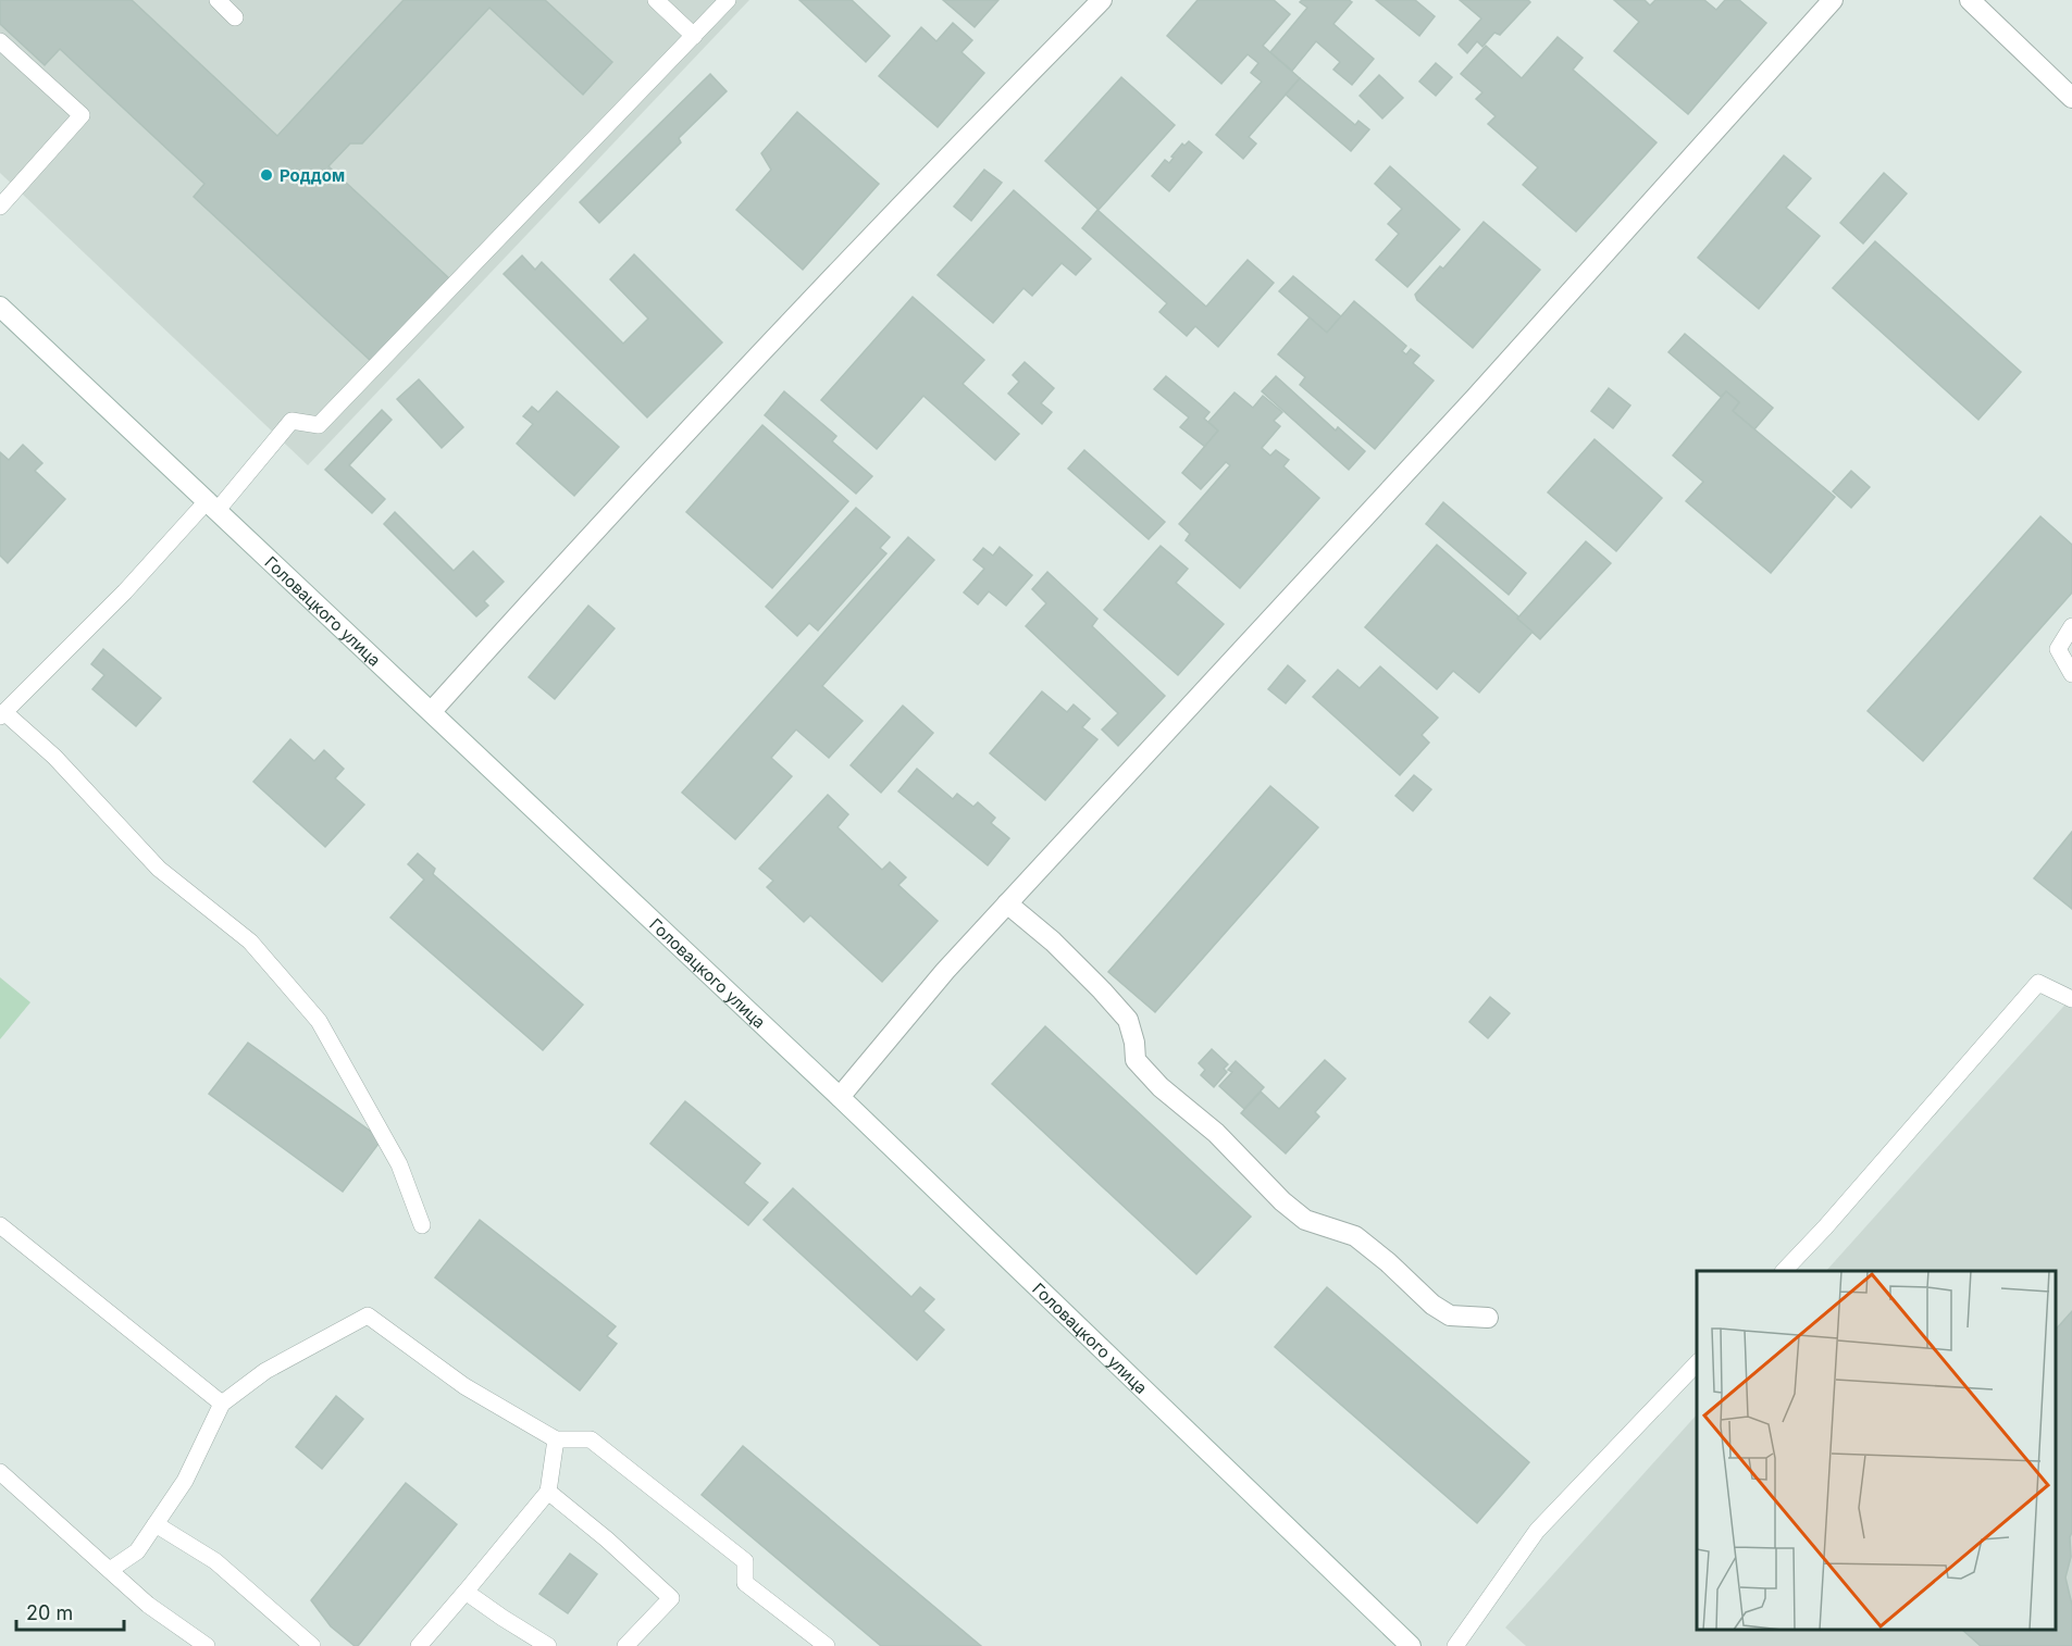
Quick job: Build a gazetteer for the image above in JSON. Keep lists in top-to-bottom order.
{
  "streets": {
    "street": ["Головацкого улица"]
  },
  "places": ["Роддом"],
  "scale_bar": "20 m"
}
